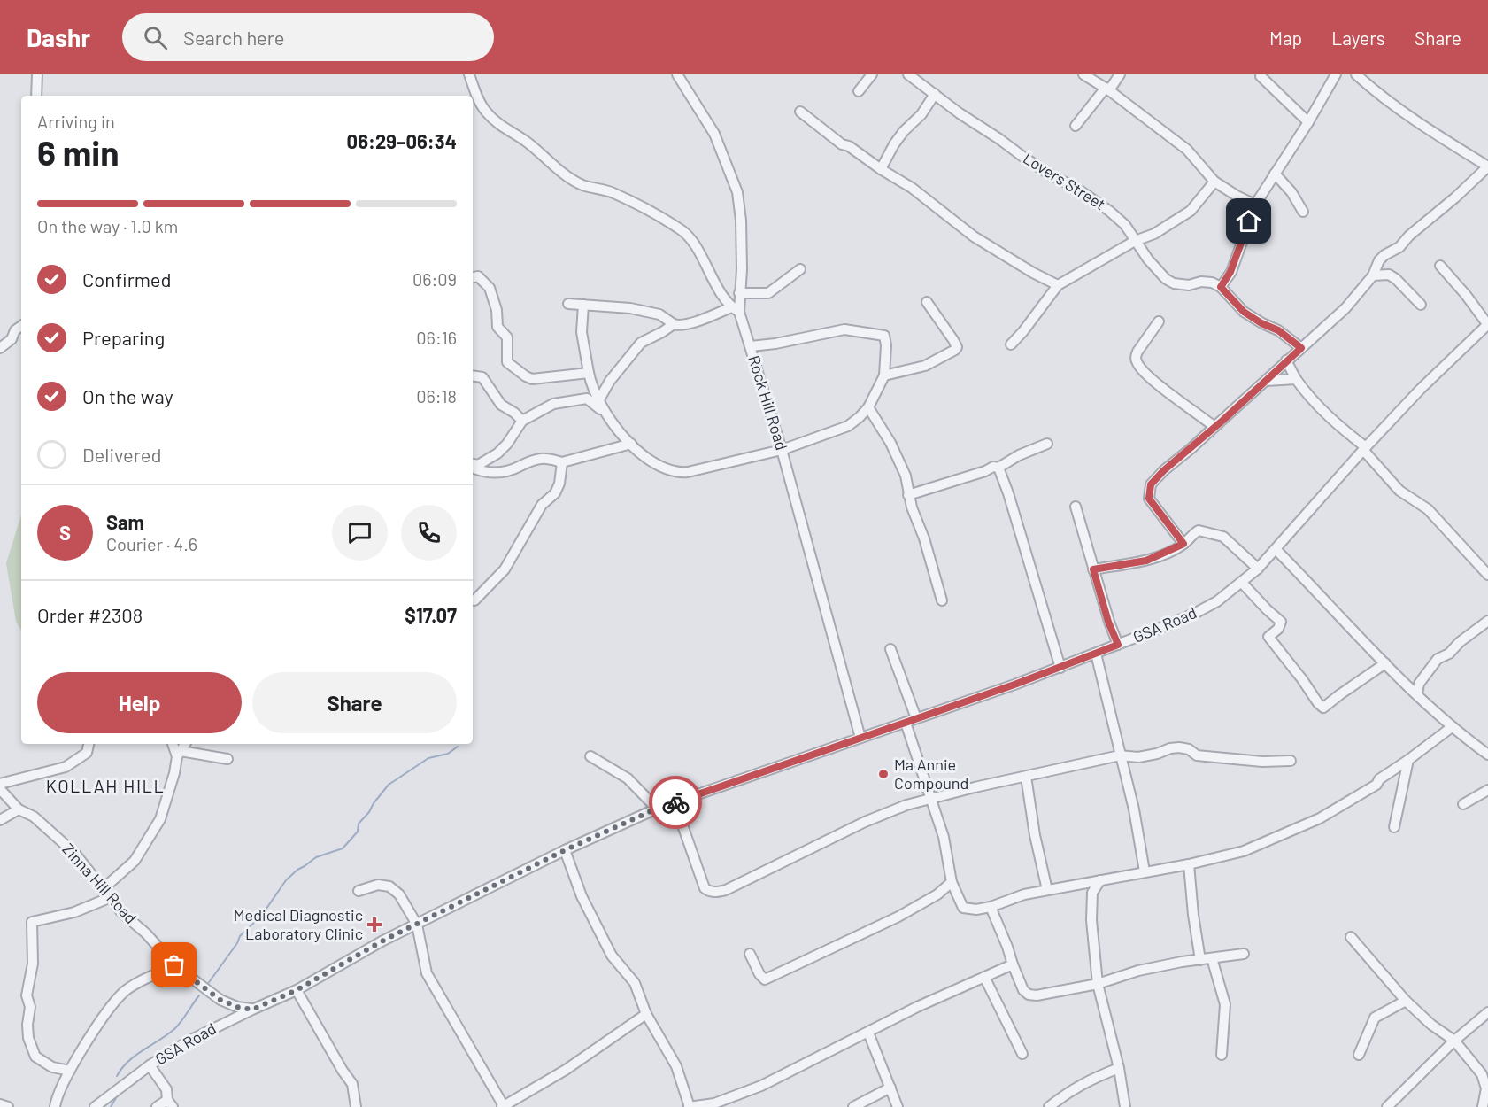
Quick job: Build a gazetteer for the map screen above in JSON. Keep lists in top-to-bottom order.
{
  "streets": {
    "street": [
      "Lovers Street",
      "Rock Hill Road",
      "GSA Road",
      "Zinna Hill Road"
    ]
  },
  "crossings": [
    ["Rock Hill Road", "GSA Road"],
    ["GSA Road", "Zinna Hill Road"]
  ],
  "districts": ["KOLLAH HILL"],
  "places": {
    "other": ["Ma Annie Compound"],
    "health": ["Medical Diagnostic Laboratory Clinic"]
  },
  "page": {
    "header": "Dashr",
    "search": "Search here",
    "nav": ["Map", "Layers", "Share"],
    "heading": ["6 min", "Arriving in", "06:29–06:34"],
    "panel": [
      "Sam",
      "Courier · 4.6",
      "Order #2308",
      "$17.07"
    ],
    "bar": "On the way · 1.0 km",
    "list": [
      ["Confirmed", "06:09"],
      ["Preparing", "06:16"],
      ["On the way", "06:18"],
      "Delivered"
    ],
    "round": "S",
    "buttons": ["Help", "Share"]
  }
}
